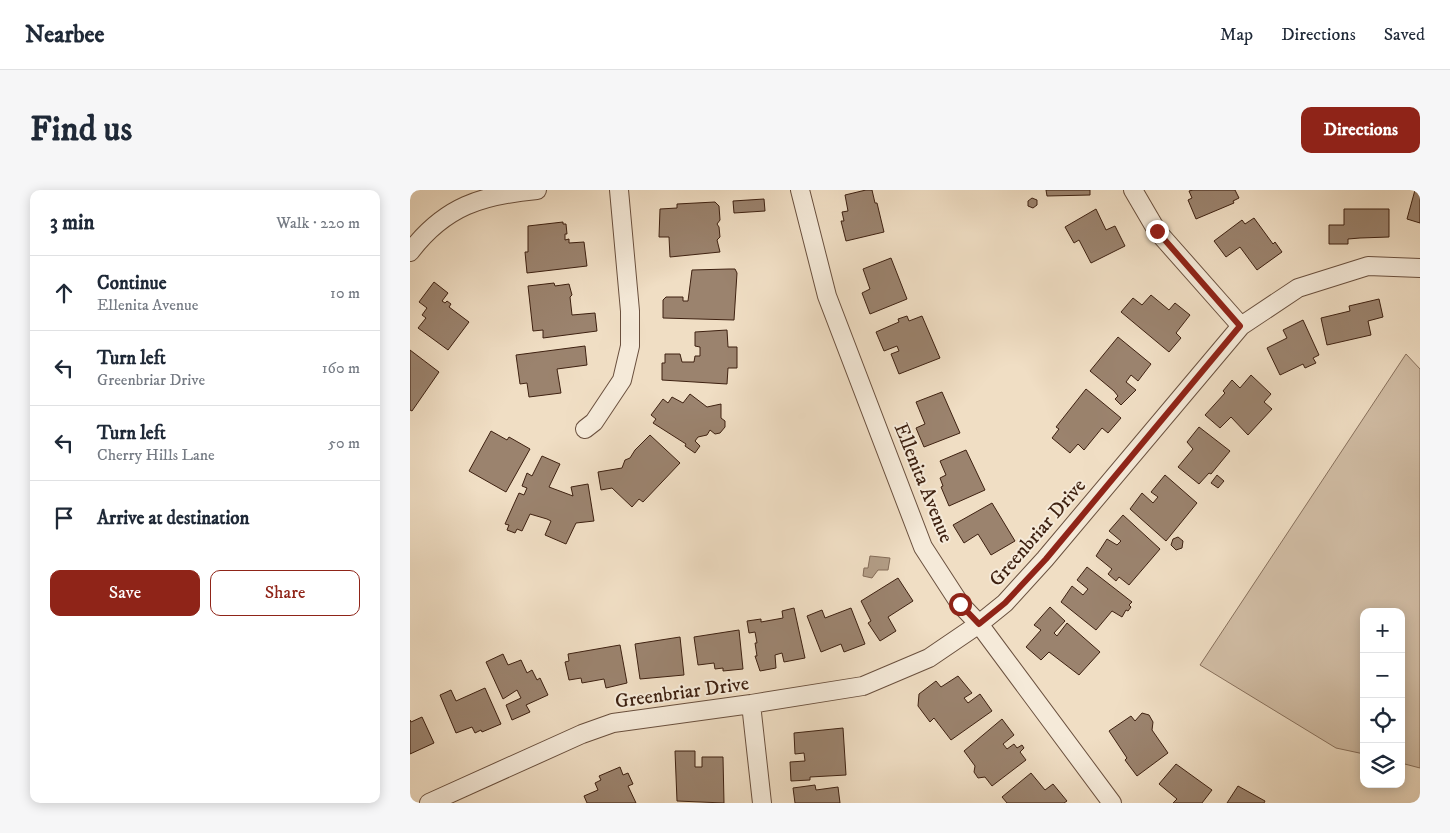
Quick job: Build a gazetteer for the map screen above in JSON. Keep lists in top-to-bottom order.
{
  "streets": {
    "street": ["Ellenita Avenue", "Greenbriar Drive"]
  },
  "crossings": [
    ["Ellenita Avenue", "Greenbriar Drive"]
  ],
  "page": {
    "header": "Nearbee",
    "nav": ["Map", "Directions", "Saved"],
    "buttons": [
      "Directions",
      ["Save", "Share"]
    ],
    "title": "Find us",
    "heading": ["3 min", "Walk · 220 m"],
    "list": [
      ["Continue", "Ellenita Avenue", "10 m"],
      ["Turn left", "Greenbriar Drive", "160 m"],
      ["Turn left", "Cherry Hills Lane", "50 m"],
      "Arrive at destination"
    ],
    "map_buttons": ["+", "−"]
  }
}
